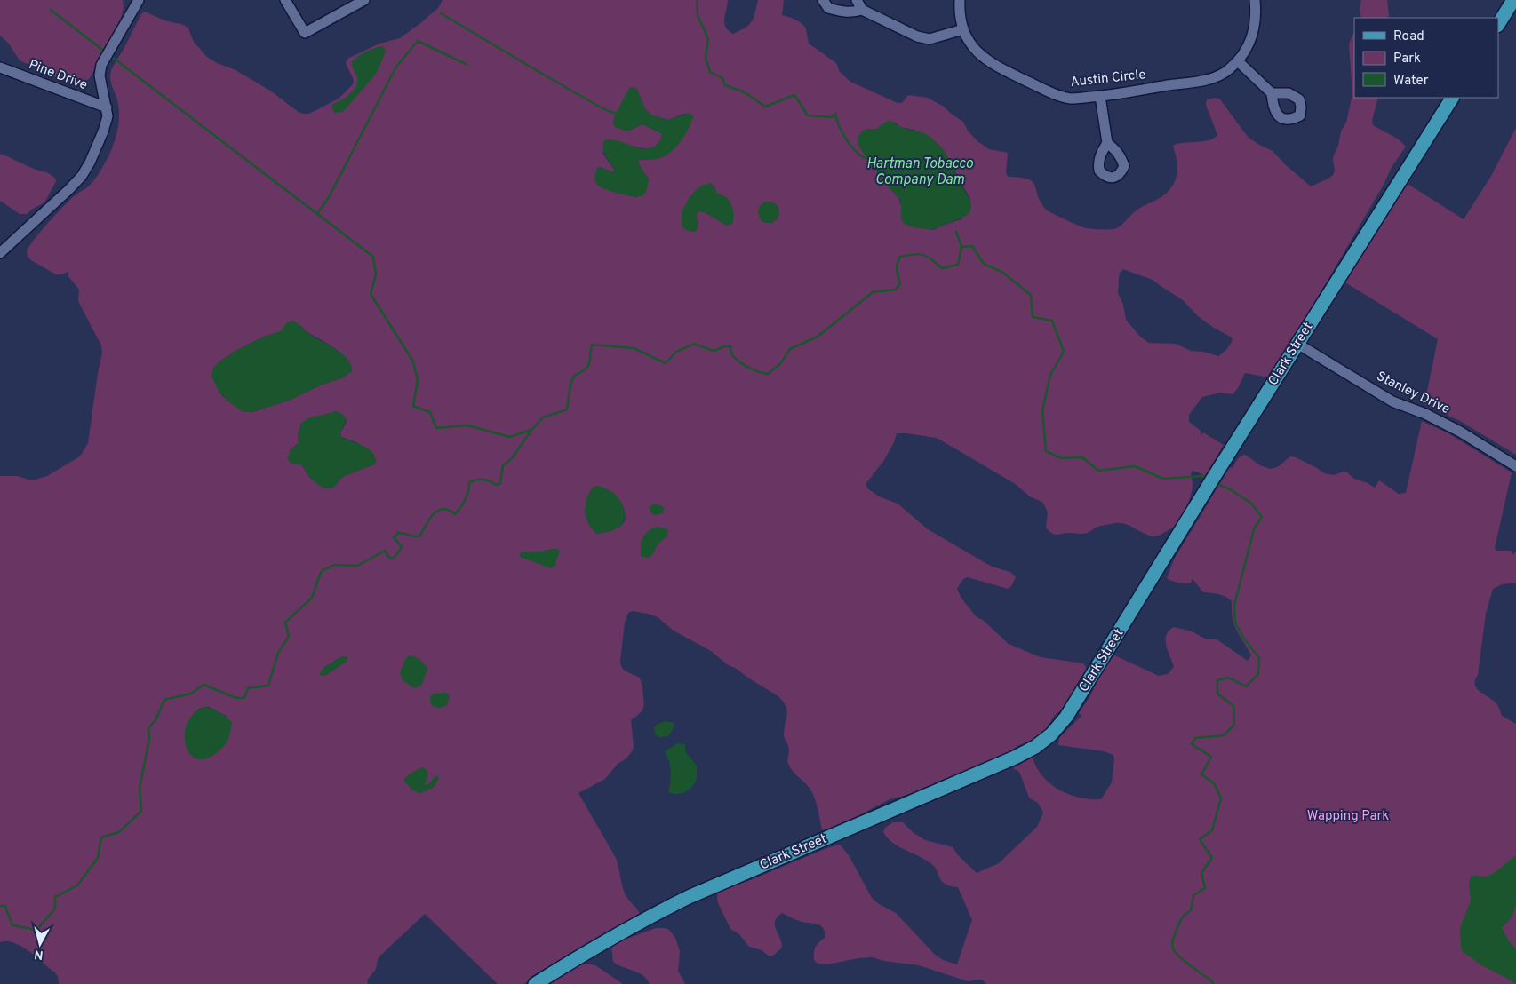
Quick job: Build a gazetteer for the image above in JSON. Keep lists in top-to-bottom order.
{
  "streets": {
    "main road": ["Clark Street"],
    "street": ["Pine Drive", "Austin Circle", "Stanley Drive"]
  },
  "crossings": [
    ["Clark Street", "Stanley Drive"]
  ],
  "water": ["Hartman Tobacco Company Dam"],
  "parks": ["Wapping Park"],
  "legend": ["Road", "Park", "Water"],
  "north": "bottom"
}
